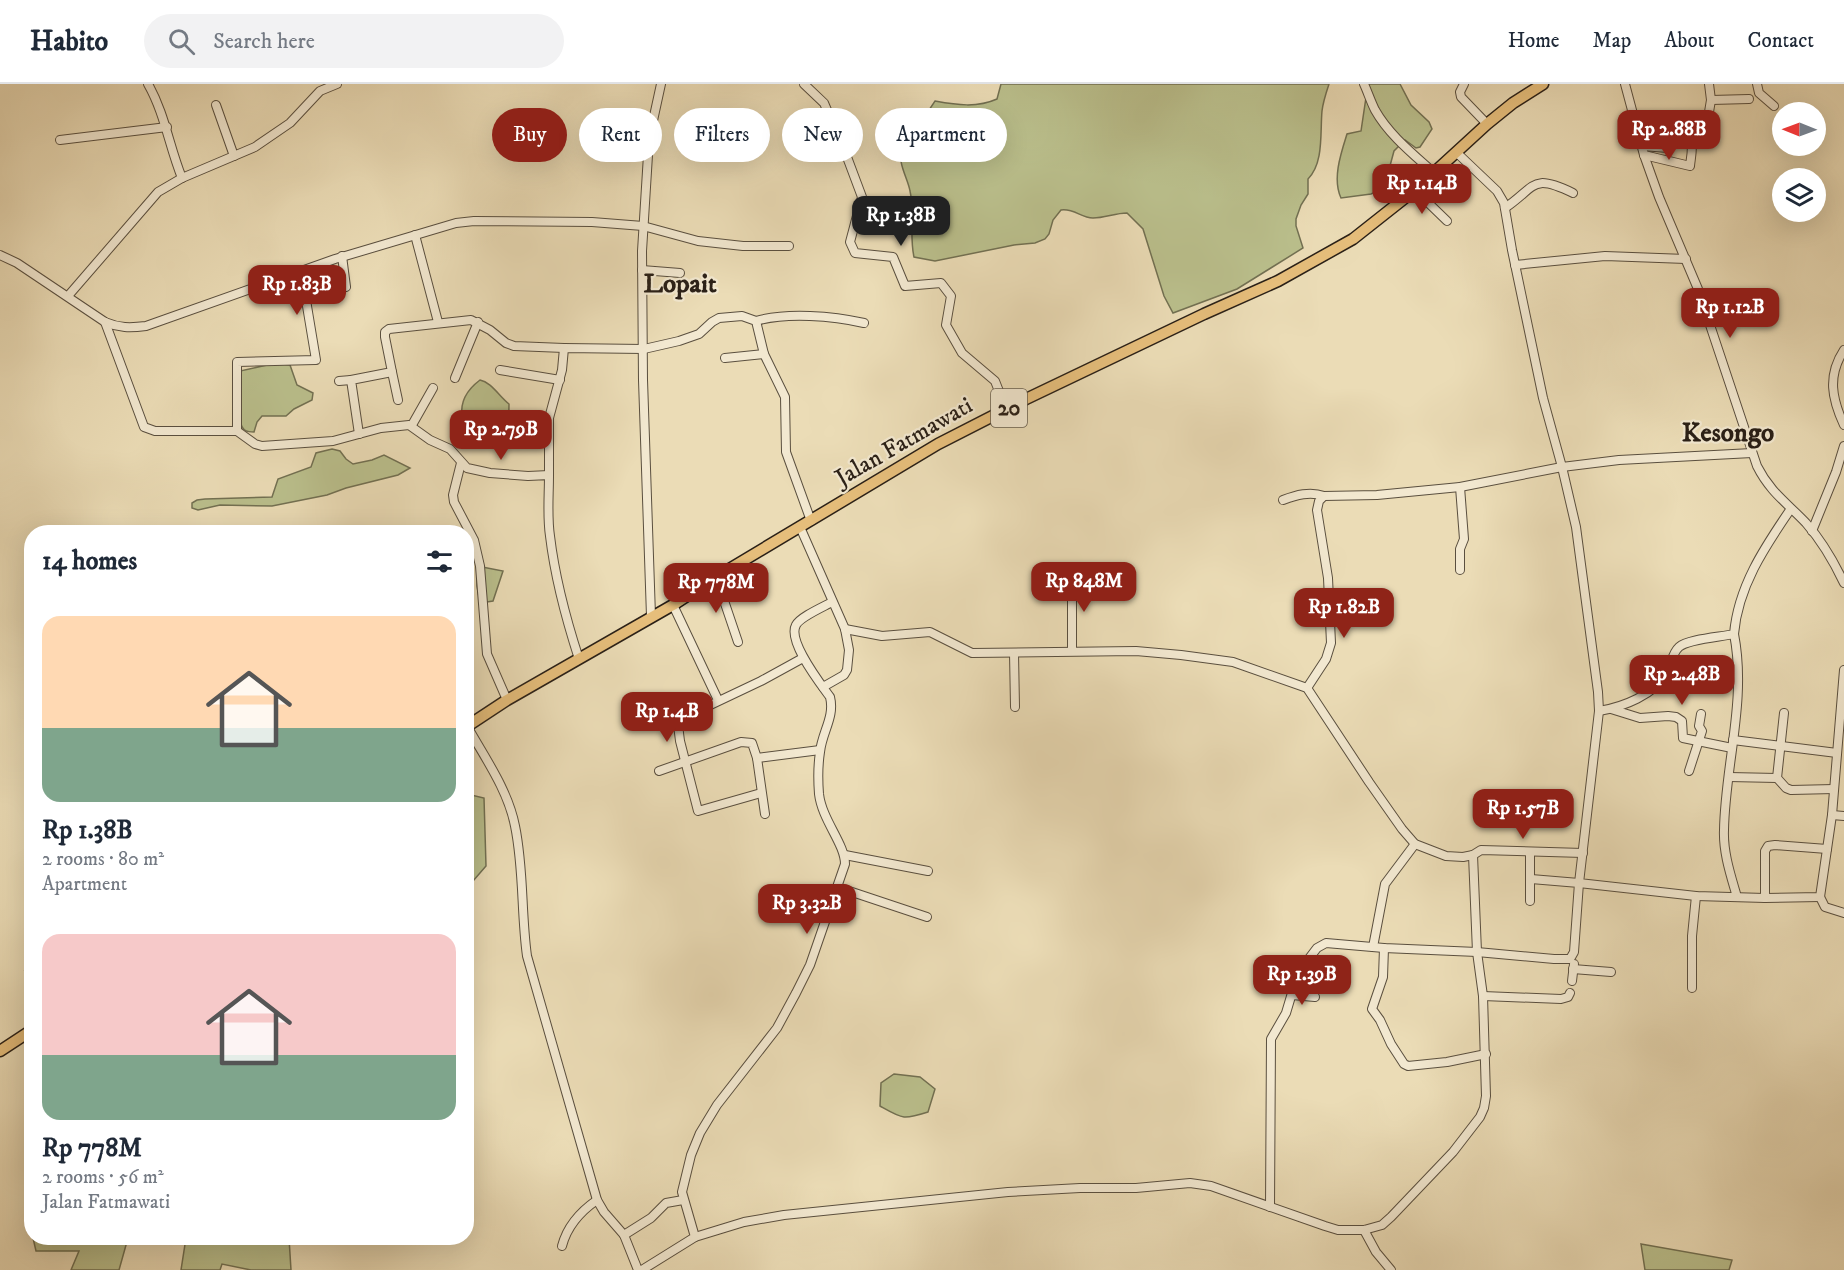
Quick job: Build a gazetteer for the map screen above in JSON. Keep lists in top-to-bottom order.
{
  "streets": {
    "highway": ["20", "Jalan Fatmawati"]
  },
  "districts": ["Lopait", "Kesongo"],
  "north": "left",
  "page": {
    "header": "Habito",
    "search": "Search here",
    "nav": [
      "Home",
      "Map",
      "About",
      "Contact"
    ],
    "chip": [
      "Buy",
      "Rent",
      "Filters",
      "New",
      "Apartment"
    ],
    "price": [
      "Rp 2.88B",
      "Rp 1.14B",
      "Rp 1.38B",
      "Rp 1.83B",
      "Rp 1.12B",
      "Rp 2.79B",
      "Rp 848M",
      "Rp 778M",
      "Rp 1.82B",
      "Rp 2.48B",
      "Rp 1.4B",
      "Rp 1.57B",
      "Rp 3.32B",
      "Rp 1.39B"
    ],
    "heading": "14 homes",
    "list": [
      {
        "name": "Rp 1.38B",
        "note": "2 rooms · 80 m² · Apartment"
      },
      {
        "name": "Rp 778M",
        "note": "2 rooms · 56 m² · Jalan Fatmawati"
      }
    ]
  }
}
